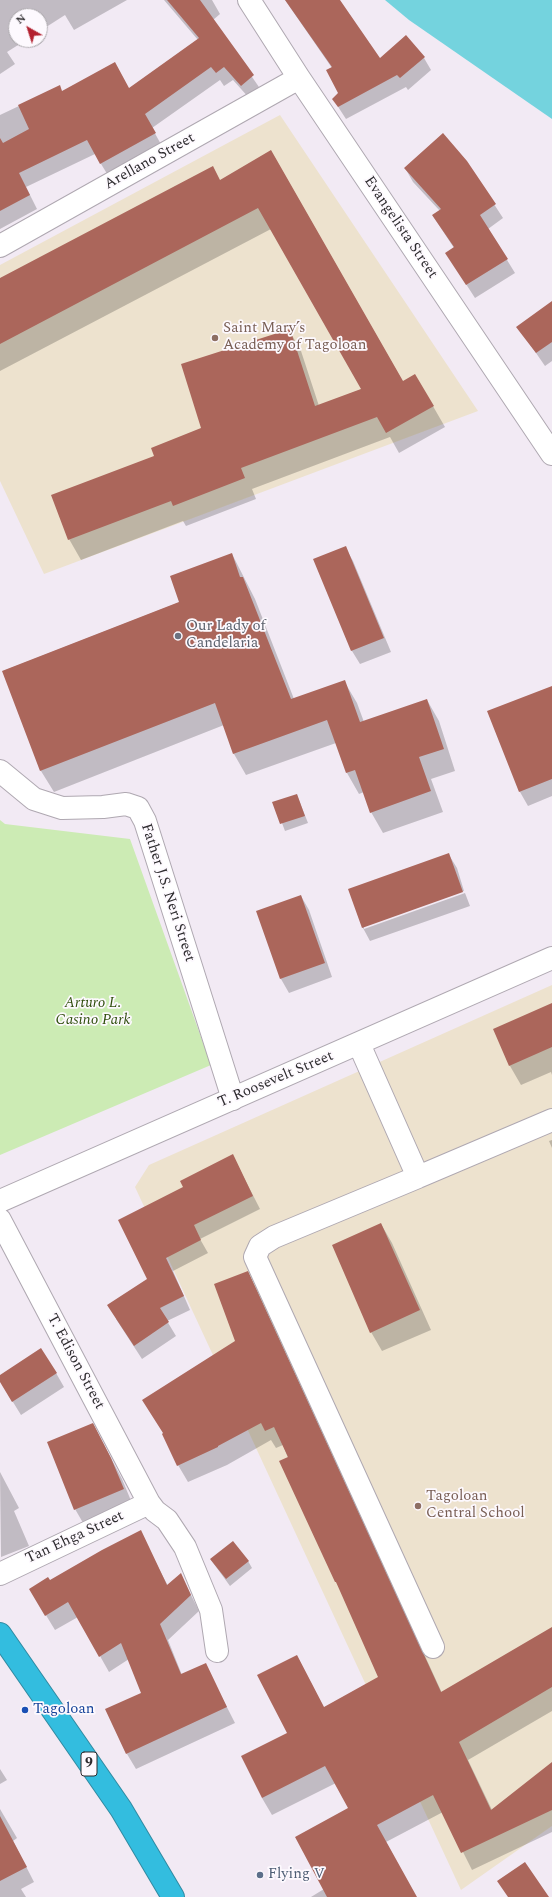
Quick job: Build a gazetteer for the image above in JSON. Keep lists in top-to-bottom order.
{
  "streets": {
    "highway": ["9"],
    "street": [
      "Arellano Street",
      "Evangelista Street",
      "Father J.S. Neri Street",
      "T. Roosevelt Street",
      "T. Edison Street",
      "Tan Ehga Street"
    ]
  },
  "crossings": [
    ["Arellano Street", "Evangelista Street"],
    ["Father J.S. Neri Street", "T. Roosevelt Street"],
    ["T. Edison Street", "Tan Ehga Street"]
  ],
  "parks": ["Arturo L. Casino Park"],
  "places": [
    "Saint Mary’s Academy of Tagoloan",
    "Our Lady of Candelaria",
    "Tagoloan Central School",
    "Tagoloan",
    "Flying V"
  ],
  "north": "top left"
}
